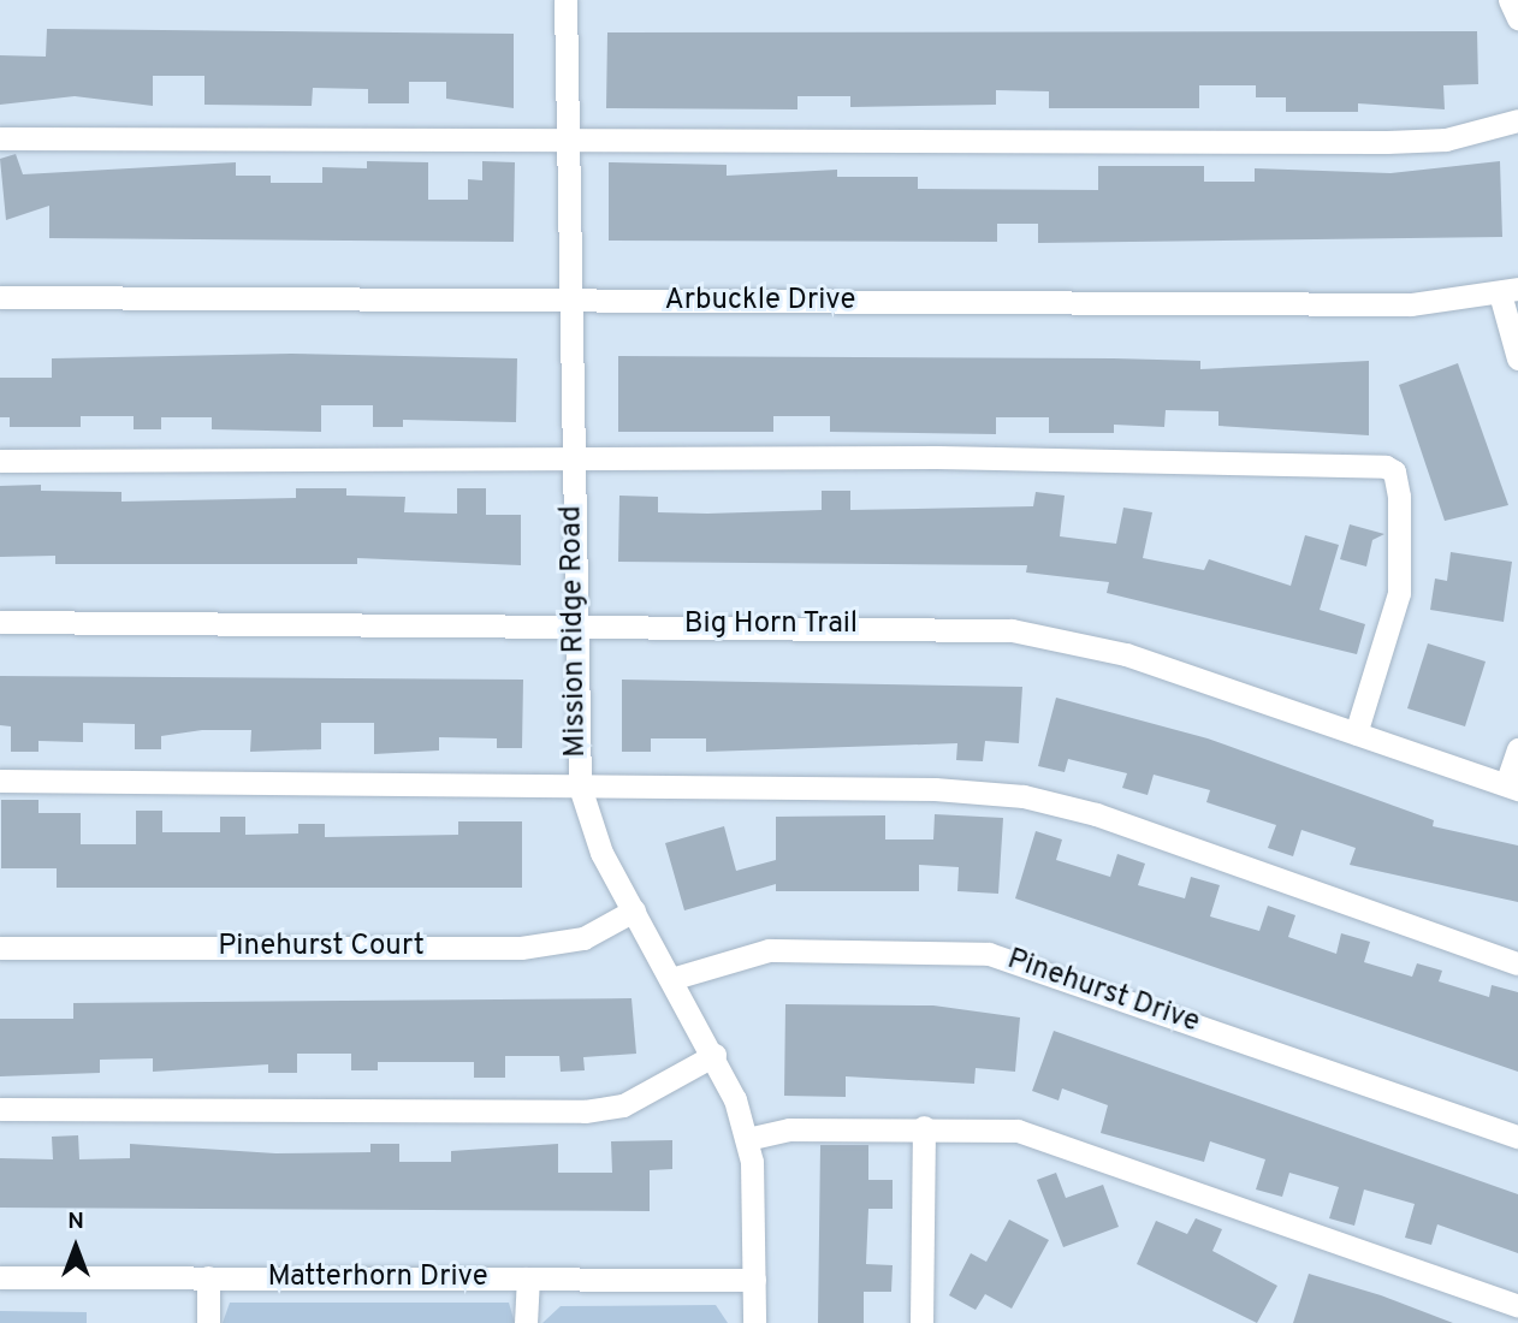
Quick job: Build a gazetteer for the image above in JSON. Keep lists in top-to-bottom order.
{
  "streets": {
    "street": [
      "Arbuckle Drive",
      "Big Horn Trail",
      "Mission Ridge Road",
      "Pinehurst Court",
      "Pinehurst Drive",
      "Matterhorn Drive"
    ]
  },
  "crossings": [
    ["Arbuckle Drive", "Mission Ridge Road"],
    ["Big Horn Trail", "Mission Ridge Road"],
    ["Mission Ridge Road", "Pinehurst Court"],
    ["Mission Ridge Road", "Pinehurst Drive"],
    ["Mission Ridge Road", "Matterhorn Drive"]
  ],
  "north": "top"
}
